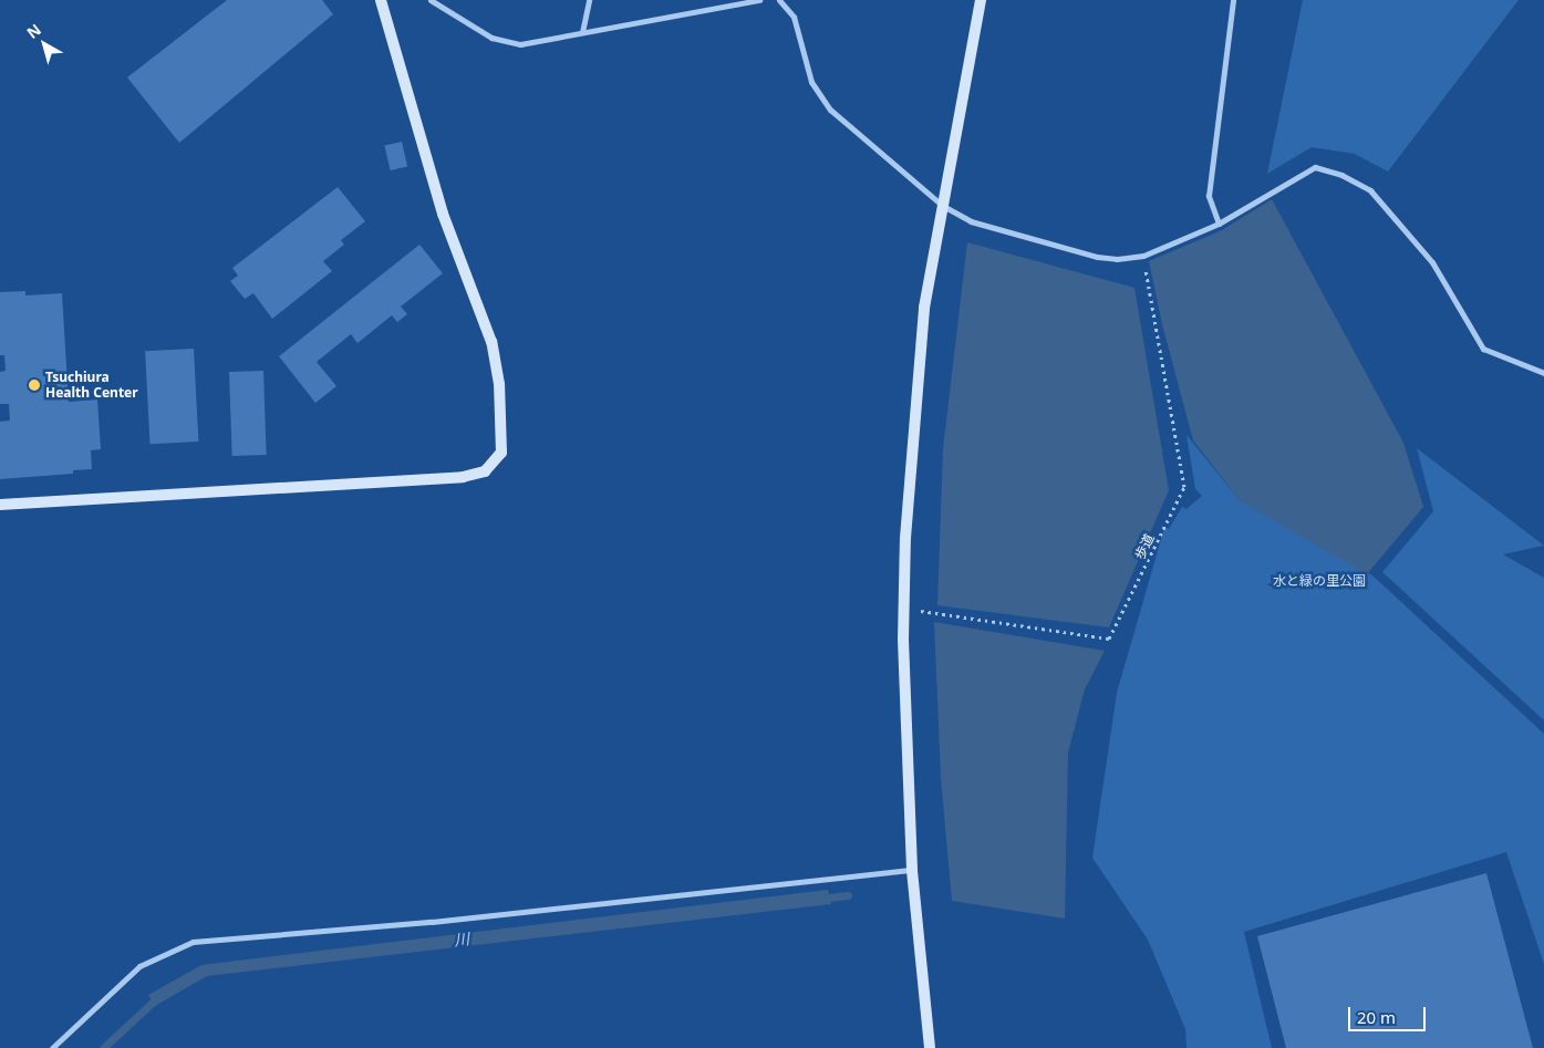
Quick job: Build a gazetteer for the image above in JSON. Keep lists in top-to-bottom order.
{
  "streets": {
    "path": ["歩道"]
  },
  "water": ["川"],
  "parks": ["水と緑の里公園"],
  "places": ["Tsuchiura Health Center"],
  "scale_bar": "20 m",
  "north": "top left"
}
